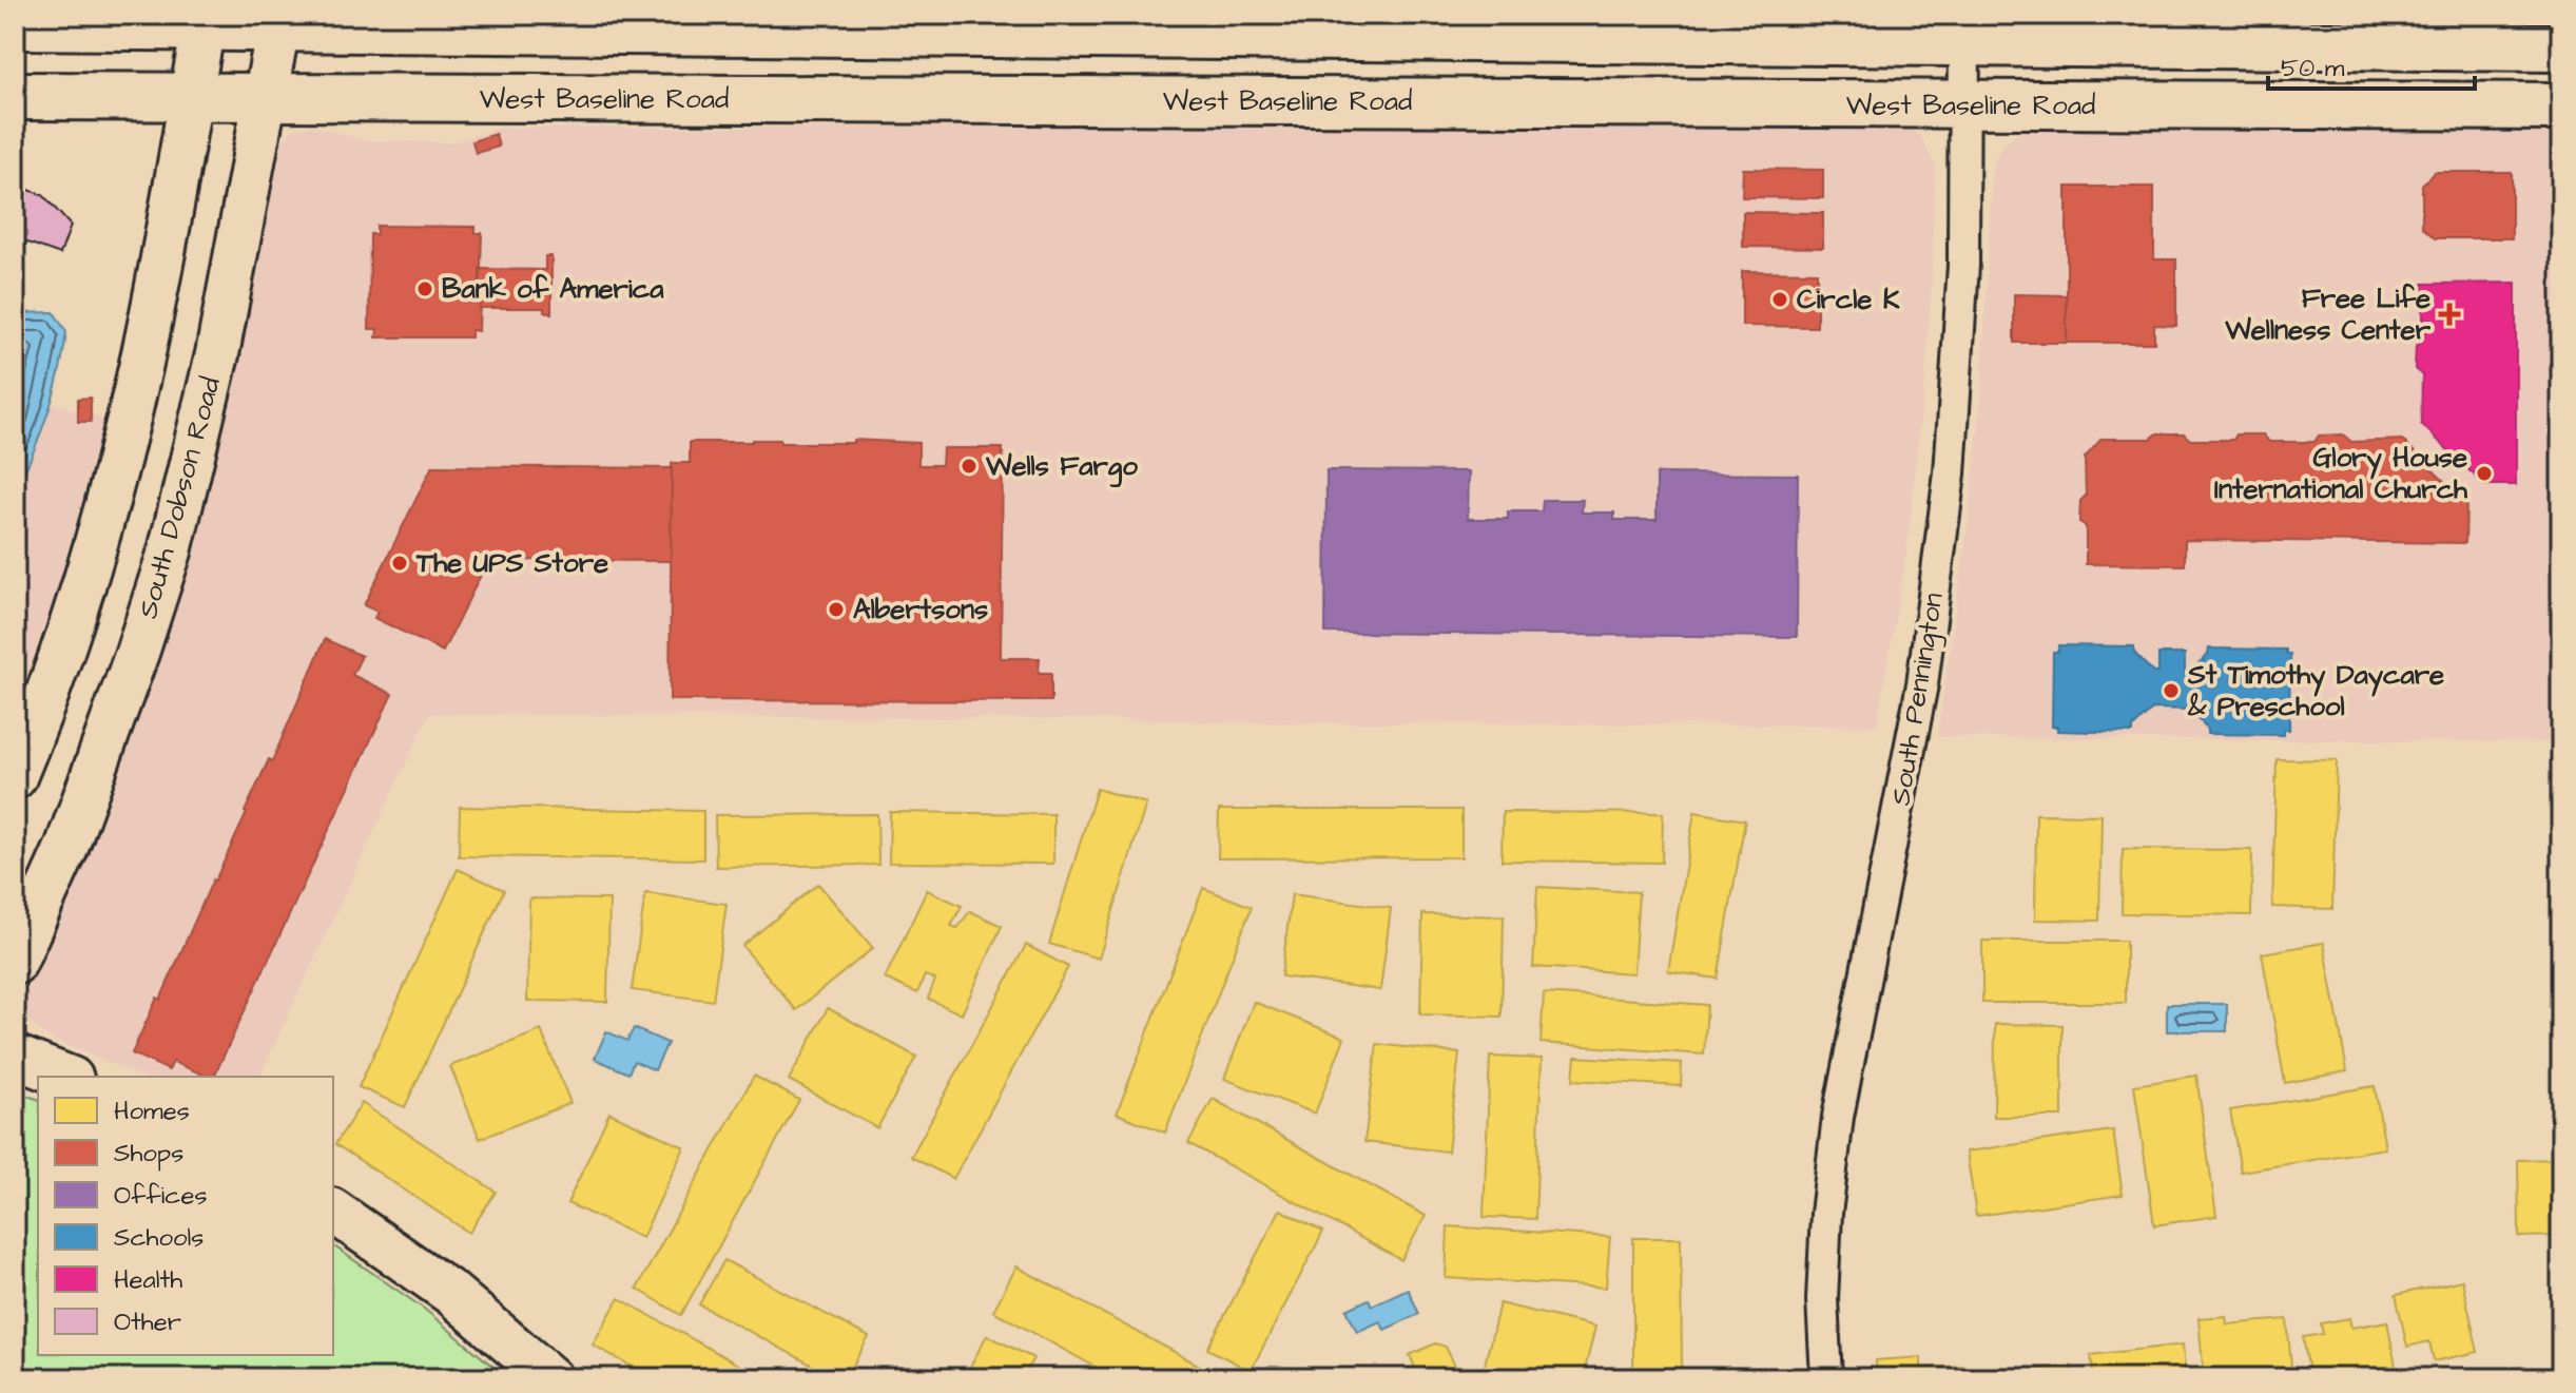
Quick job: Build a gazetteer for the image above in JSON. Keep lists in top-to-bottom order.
{
  "streets": {
    "main road": ["West Baseline Road", "South Dobson Road"],
    "street": ["South Pennington"]
  },
  "crossings": [
    ["West Baseline Road", "South Dobson Road"],
    ["West Baseline Road", "South Pennington"]
  ],
  "places": {
    "other": [
      "Bank of America",
      "Circle K",
      "Wells Fargo",
      "Glory House International Church",
      "The UPS Store",
      "Albertsons",
      "St Timothy Daycare & Preschool"
    ],
    "health": ["Free Life Wellness Center"]
  },
  "legend": [
    "Homes",
    "Shops",
    "Offices",
    "Schools",
    "Health",
    "Other"
  ],
  "scale_bar": "50 m"
}
